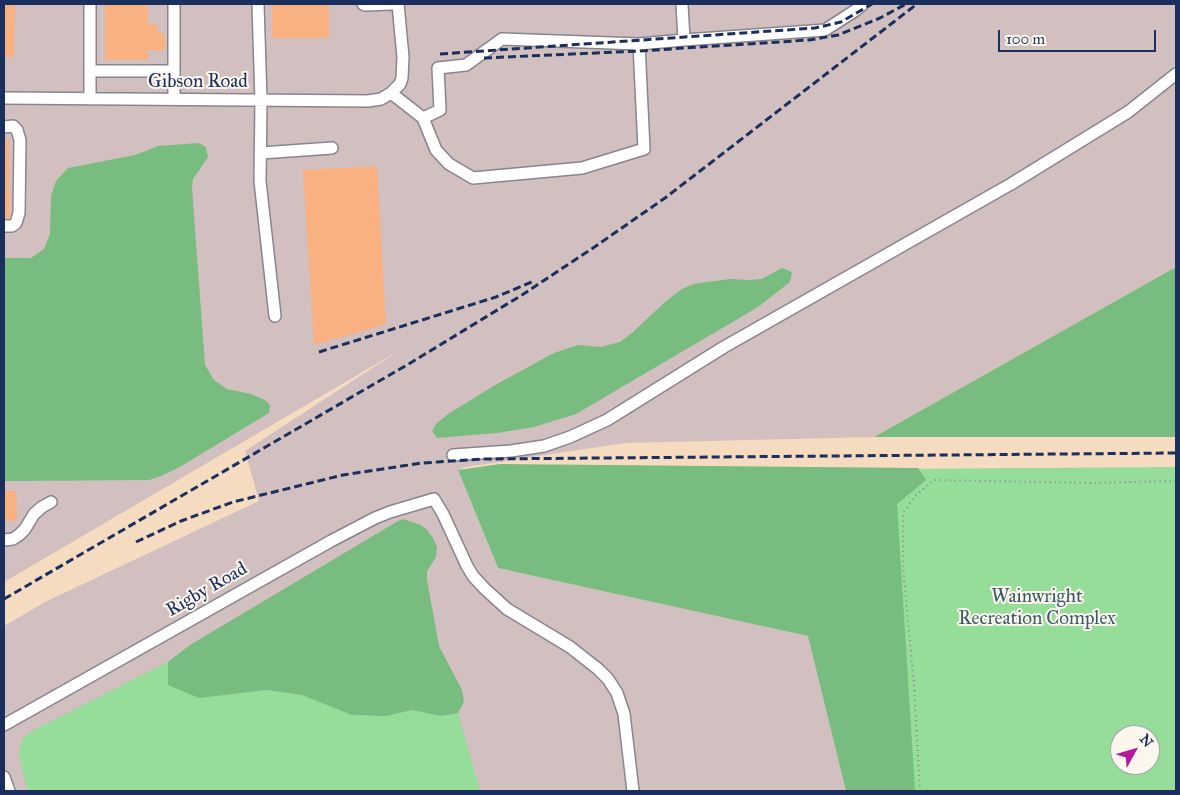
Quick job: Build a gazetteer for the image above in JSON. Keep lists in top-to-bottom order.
{
  "streets": {
    "street": ["Gibson Road", "Rigby Road"]
  },
  "parks": ["Wainwright Recreation Complex"],
  "scale_bar": "100 m",
  "north": "top right"
}
